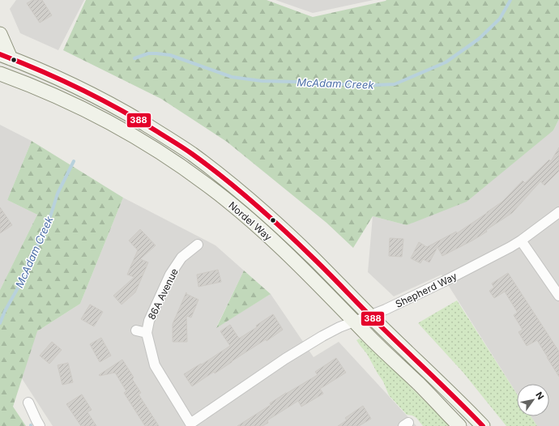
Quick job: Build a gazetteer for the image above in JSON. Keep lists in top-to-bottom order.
{
  "streets": {
    "main road": ["Nordel Way"],
    "street": ["Shepherd Way", "86A Avenue"]
  },
  "crossings": [
    ["Nordel Way", "Shepherd Way"],
    ["Shepherd Way", "86A Avenue"]
  ],
  "water": ["McAdam Creek"],
  "lines": ["transit line 388"],
  "north": "top right"
}
